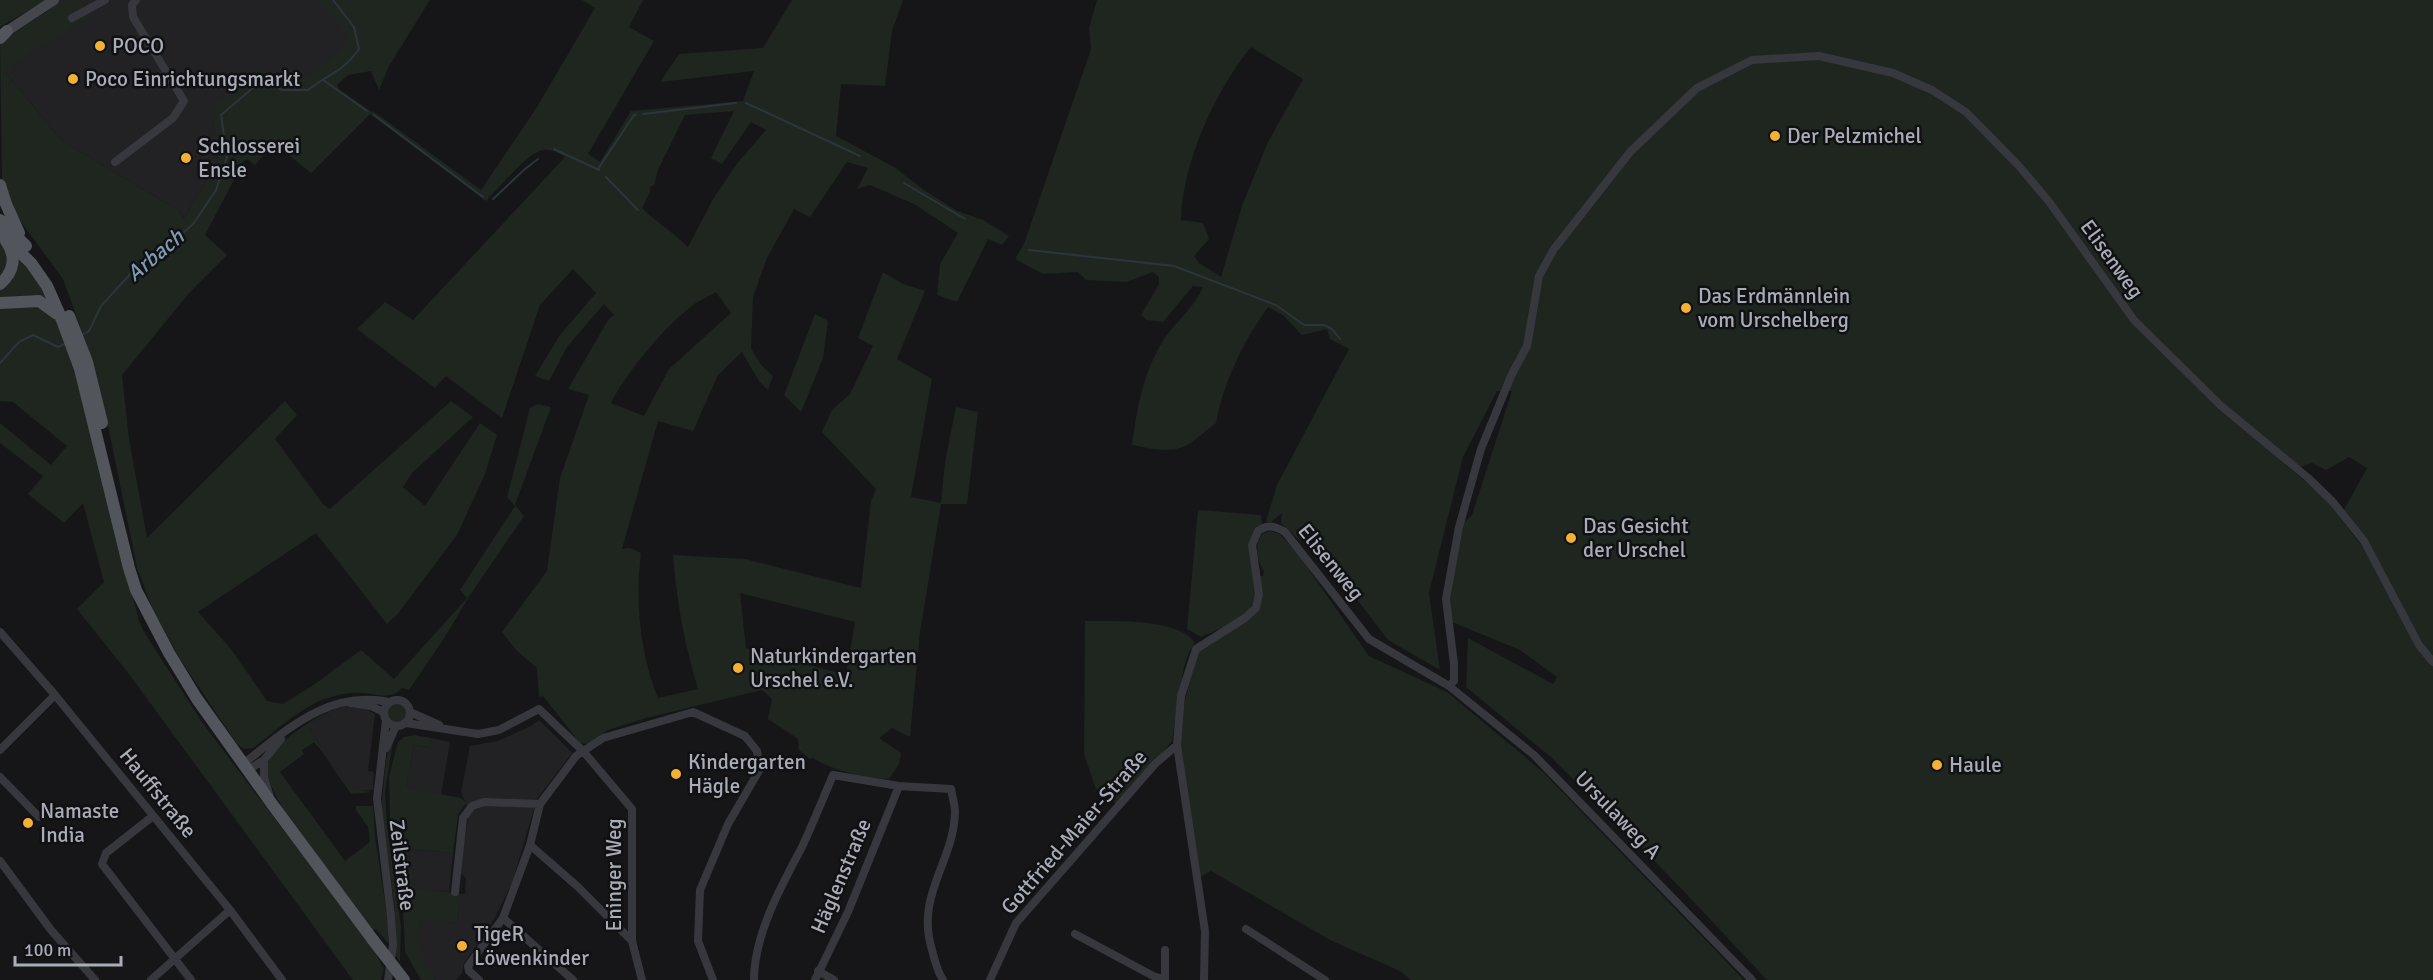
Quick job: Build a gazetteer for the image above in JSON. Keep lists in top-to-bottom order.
{
  "streets": {
    "street": [
      "Elisenweg",
      "Hauffstraße",
      "Ursulaweg A",
      "Gottfried-Maier-Straße",
      "Zeilstraße",
      "Eninger Weg",
      "Häglenstraße"
    ]
  },
  "crossings": [
    ["Elisenweg", "Ursulaweg A"],
    ["Elisenweg", "Gottfried-Maier-Straße"]
  ],
  "water": ["Arbach"],
  "places": [
    "POCO",
    "Poco Einrichtungsmarkt",
    "Der Pelzmichel",
    "Schlosserei Ensle",
    "Das Erdmännlein vom Urschelberg",
    "Das Gesicht der Urschel",
    "Naturkindergarten Urschel e.V.",
    "Haule",
    "Kindergarten Hägle",
    "Namaste India",
    "TigeR Löwenkinder"
  ],
  "scale_bar": "100 m"
}
